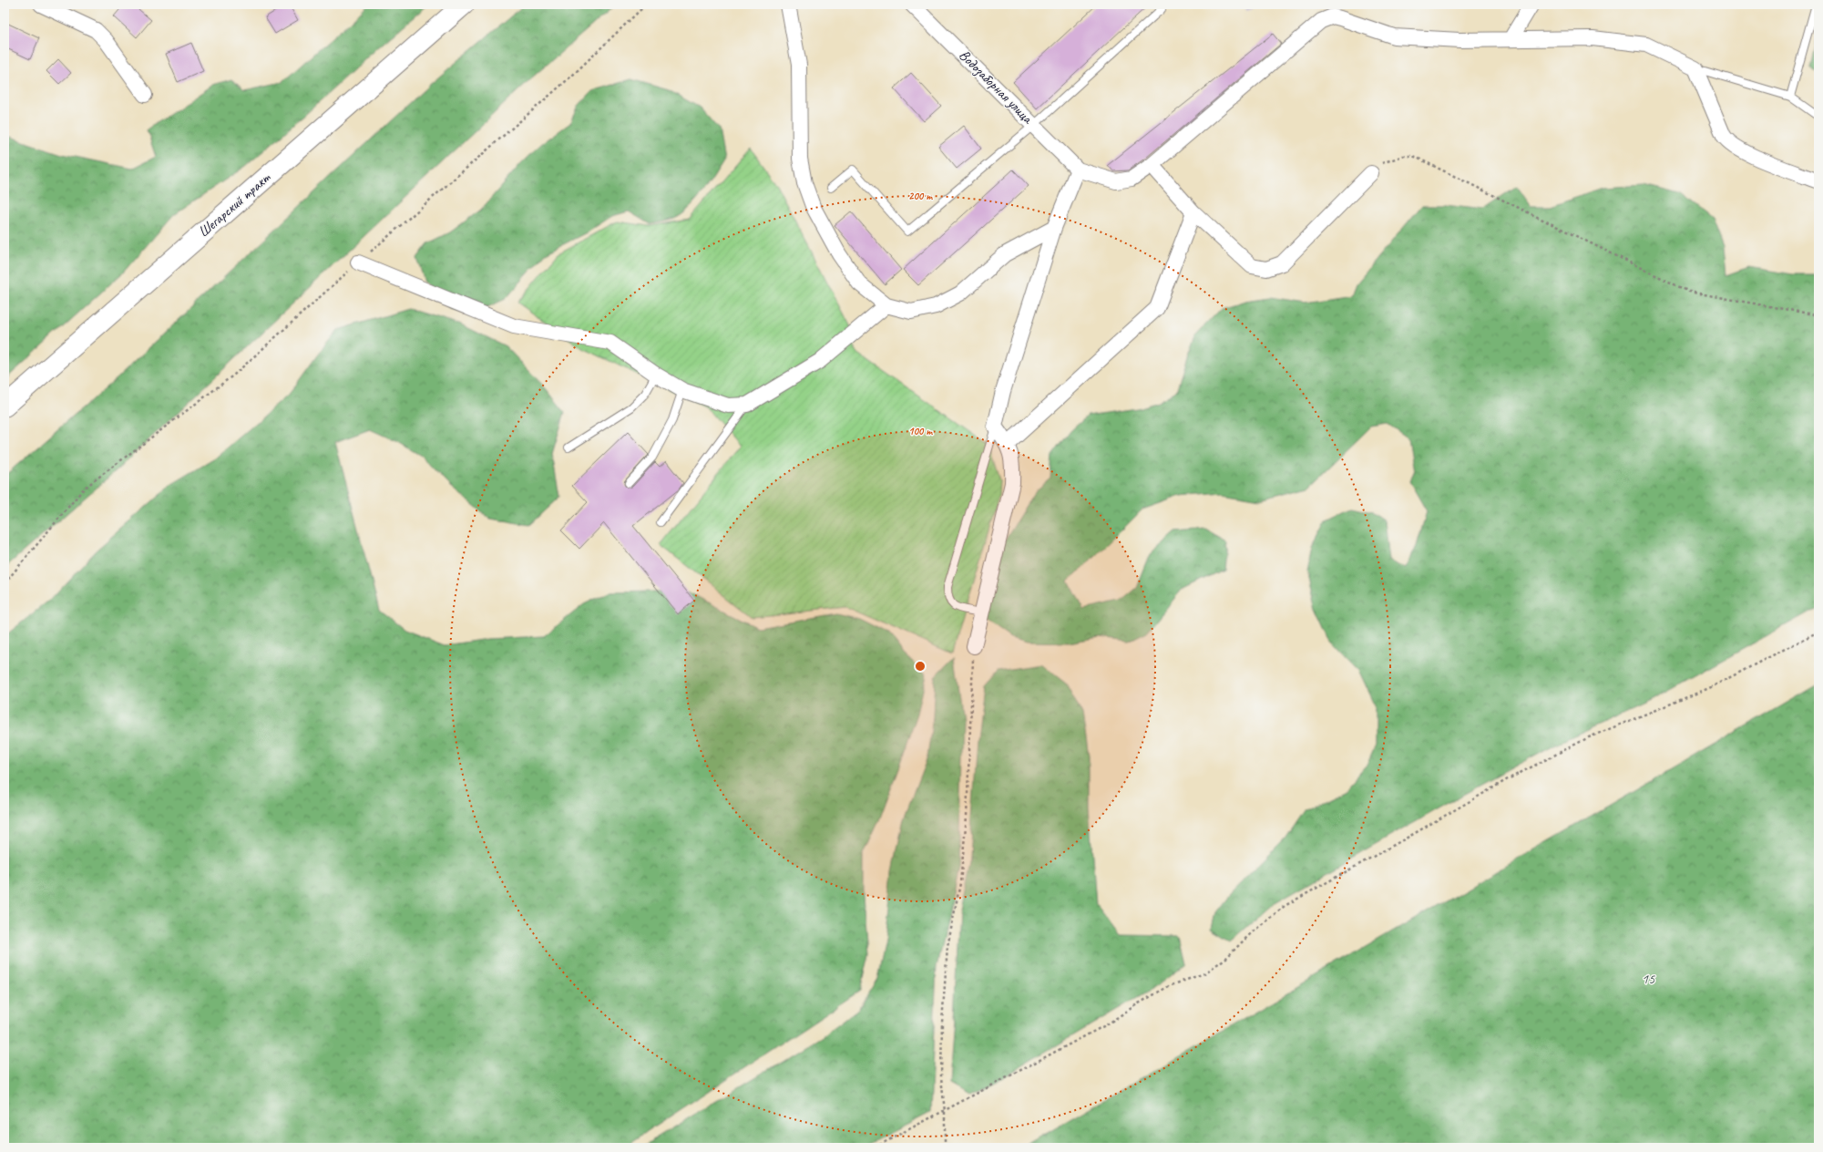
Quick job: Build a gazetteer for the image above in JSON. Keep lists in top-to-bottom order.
{
  "streets": {
    "main road": ["Шегарский тракт"],
    "street": ["Водозаборная улица"]
  },
  "parks": ["15"],
  "rings": ["200 m", "100 m"]
}
